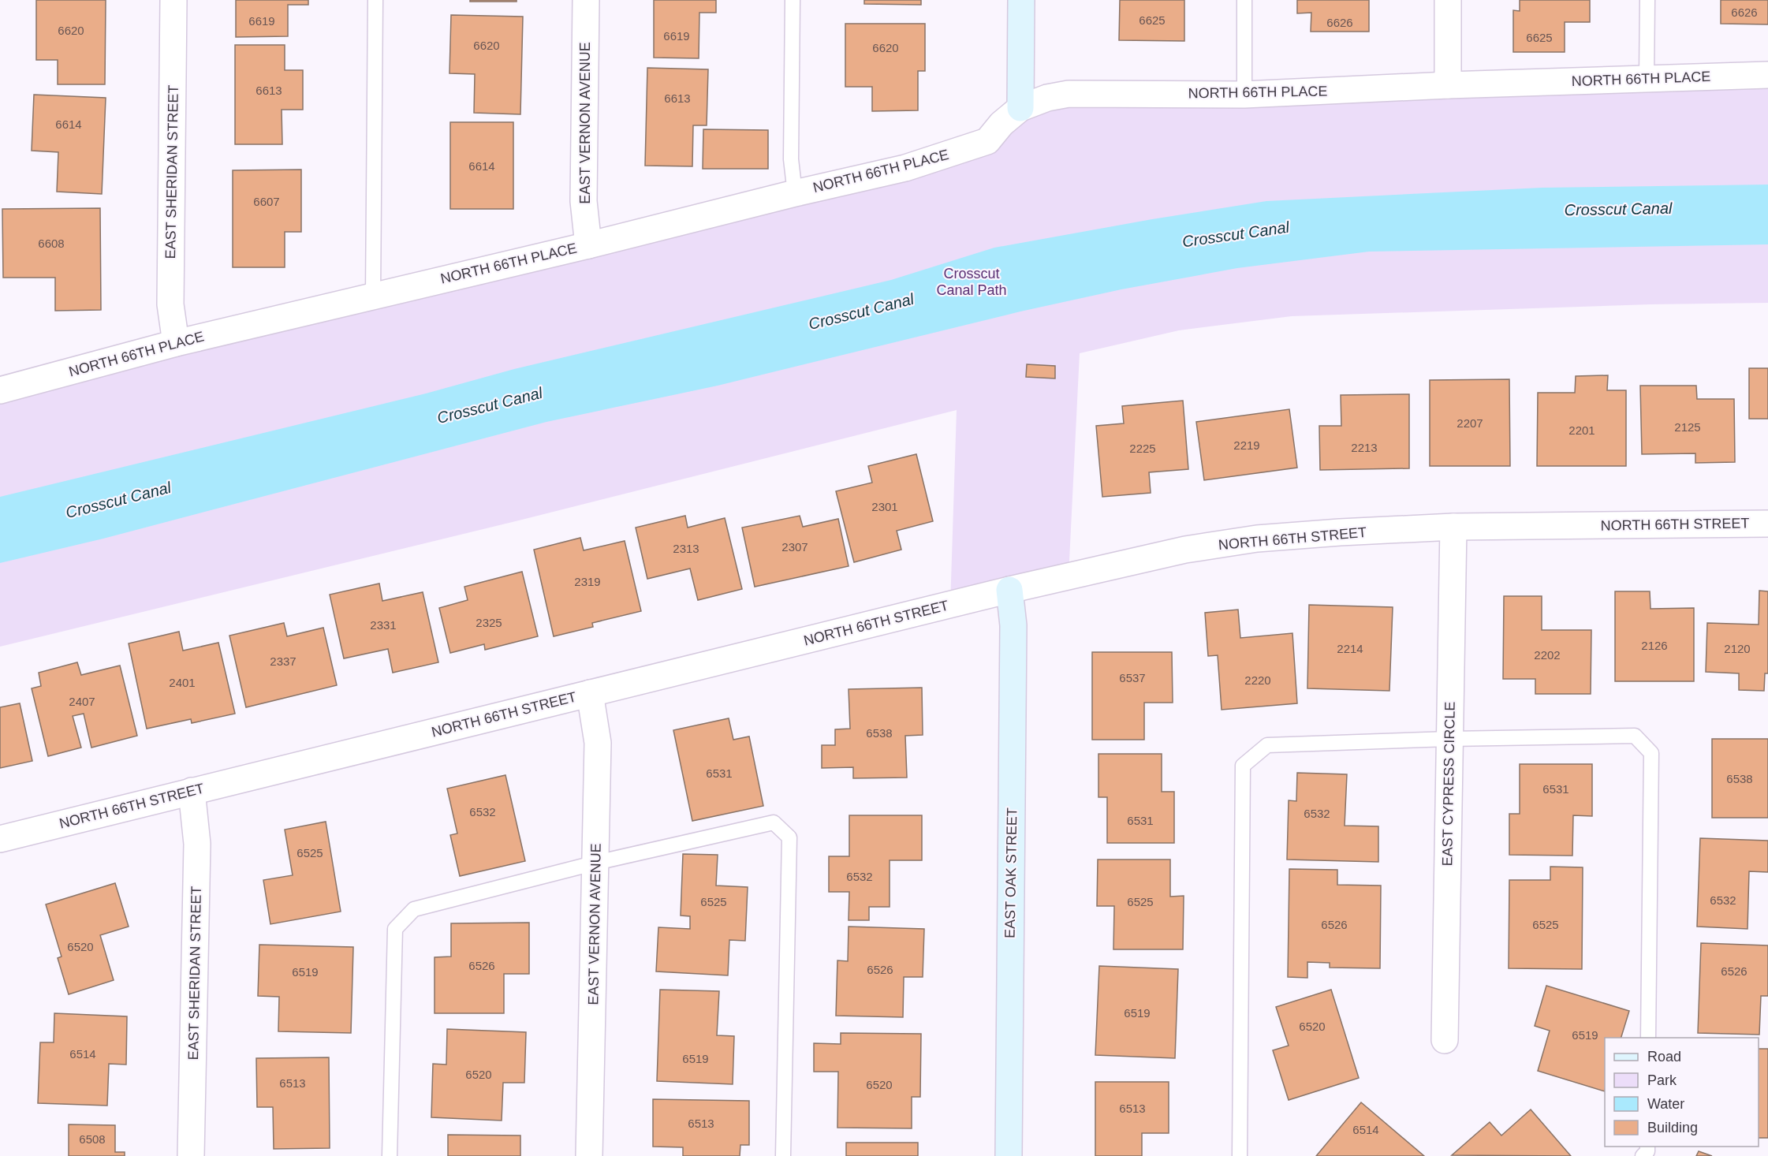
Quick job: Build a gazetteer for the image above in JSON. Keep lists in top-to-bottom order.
{
  "streets": {
    "street": [
      "NORTH 66TH PLACE",
      "EAST VERNON AVENUE",
      "EAST SHERIDAN STREET",
      "NORTH 66TH STREET",
      "EAST CYPRESS CIRCLE",
      "EAST OAK STREET"
    ]
  },
  "crossings": [
    ["NORTH 66TH PLACE", "EAST VERNON AVENUE"],
    ["NORTH 66TH PLACE", "EAST SHERIDAN STREET"],
    ["EAST VERNON AVENUE", "NORTH 66TH STREET"],
    ["EAST SHERIDAN STREET", "NORTH 66TH STREET"],
    ["NORTH 66TH STREET", "EAST CYPRESS CIRCLE"],
    ["NORTH 66TH STREET", "EAST OAK STREET"]
  ],
  "water": ["Crosscut Canal"],
  "parks": ["Crosscut Canal Path"],
  "house_numbers": [
    "6626",
    "6625",
    "6619",
    "6626",
    "6620",
    "6619",
    "6625",
    "6620",
    "6620",
    "6613",
    "6613",
    "6614",
    "6614",
    "6607",
    "6608",
    "2207",
    "2125",
    "2201",
    "2219",
    "2213",
    "2225",
    "2301",
    "2307",
    "2313",
    "2319",
    "2325",
    "2331",
    "2126",
    "2214",
    "2120",
    "2202",
    "2337",
    "6537",
    "2220",
    "2401",
    "2407",
    "6538",
    "6531",
    "6538",
    "6531",
    "6532",
    "6532",
    "6531",
    "6525",
    "6532",
    "6532",
    "6525",
    "6525",
    "6526",
    "6525",
    "6520",
    "6526",
    "6526",
    "6526",
    "6519",
    "6519",
    "6520",
    "6519",
    "6514",
    "6519",
    "6520",
    "6513",
    "6520",
    "6513",
    "6513",
    "6514",
    "6508"
  ],
  "legend": [
    "Road",
    "Park",
    "Water",
    "Building"
  ]
}
